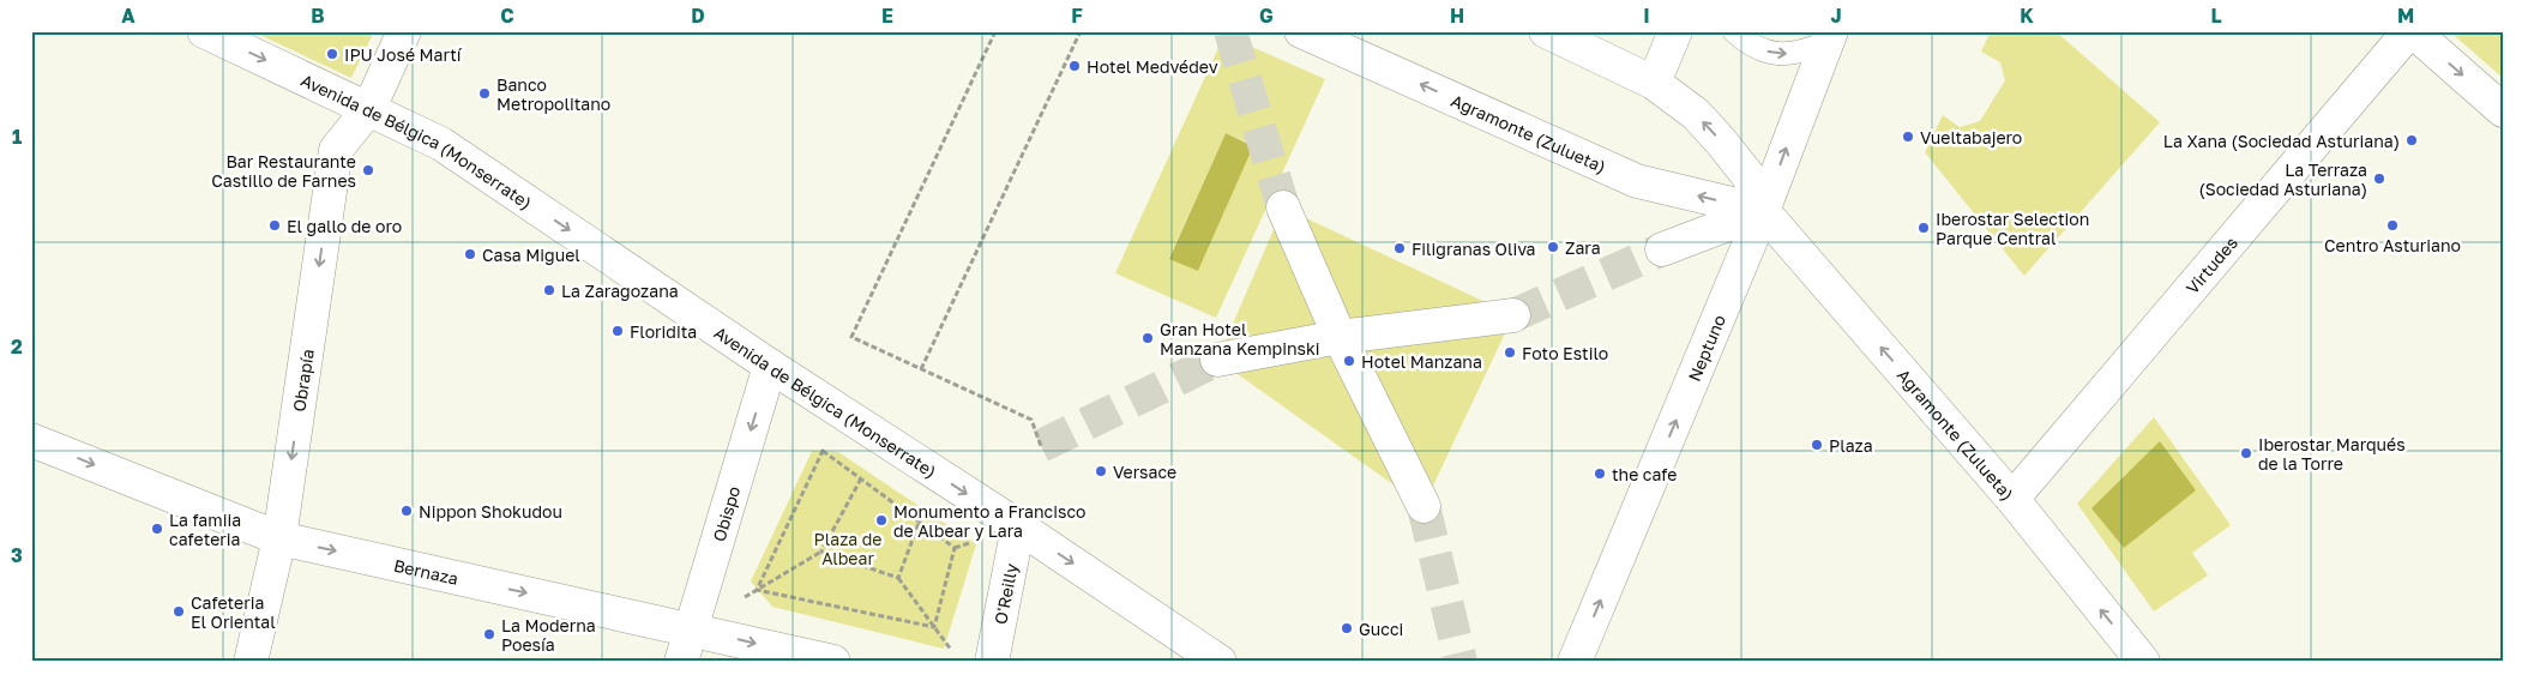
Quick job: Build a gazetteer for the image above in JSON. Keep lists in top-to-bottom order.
{
  "streets": {
    "street": [
      "Agramonte (Zulueta)",
      "Avenida de Bélgica (Monserrate)",
      "Virtudes",
      "Neptuno",
      "Obrapía",
      "Obispo",
      "Bernaza",
      "O'Reilly"
    ]
  },
  "crossings": [
    ["Agramonte (Zulueta)", "Virtudes"],
    ["Agramonte (Zulueta)", "Neptuno"],
    ["Avenida de Bélgica (Monserrate)", "Obrapía"],
    ["Avenida de Bélgica (Monserrate)", "Obispo"],
    ["Avenida de Bélgica (Monserrate)", "O'Reilly"],
    ["Obrapía", "Bernaza"],
    ["Obispo", "Bernaza"]
  ],
  "one_way": [
    "Agramonte (Zulueta)",
    "Avenida de Bélgica (Monserrate)",
    "Neptuno",
    "Obrapía",
    "Obispo",
    "Bernaza"
  ],
  "parks": ["Plaza de Albear"],
  "places": [
    "IPU José Martí",
    "Hotel Medvédev",
    "Banco Metropolitano",
    "Vueltabajero",
    "La Xana (Sociedad Asturiana)",
    "Bar Restaurante Castillo de Farnes",
    "La Terraza (Sociedad Asturiana)",
    "El gallo de oro",
    "Centro Asturiano",
    "Iberostar Selection Parque Central",
    "Zara",
    "Filigranas Oliva",
    "Casa Miguel",
    "La Zaragozana",
    "Floridita",
    "Gran Hotel Manzana Kempinski",
    "Foto Estilo",
    "Hotel Manzana",
    "Plaza",
    "Iberostar Marqués de la Torre",
    "Versace",
    "the cafe",
    "Nippon Shokudou",
    "Monumento a Francisco de Albear y Lara",
    "La famiia cafeteria",
    "Cafeteria El Oriental",
    "Gucci",
    "La Moderna Poesía"
  ],
  "grid": {
    "columns": [
      "A",
      "B",
      "C",
      "D",
      "E",
      "F",
      "G",
      "H",
      "I",
      "J",
      "K",
      "L",
      "M"
    ],
    "rows": ["1", "2", "3"]
  }
}
